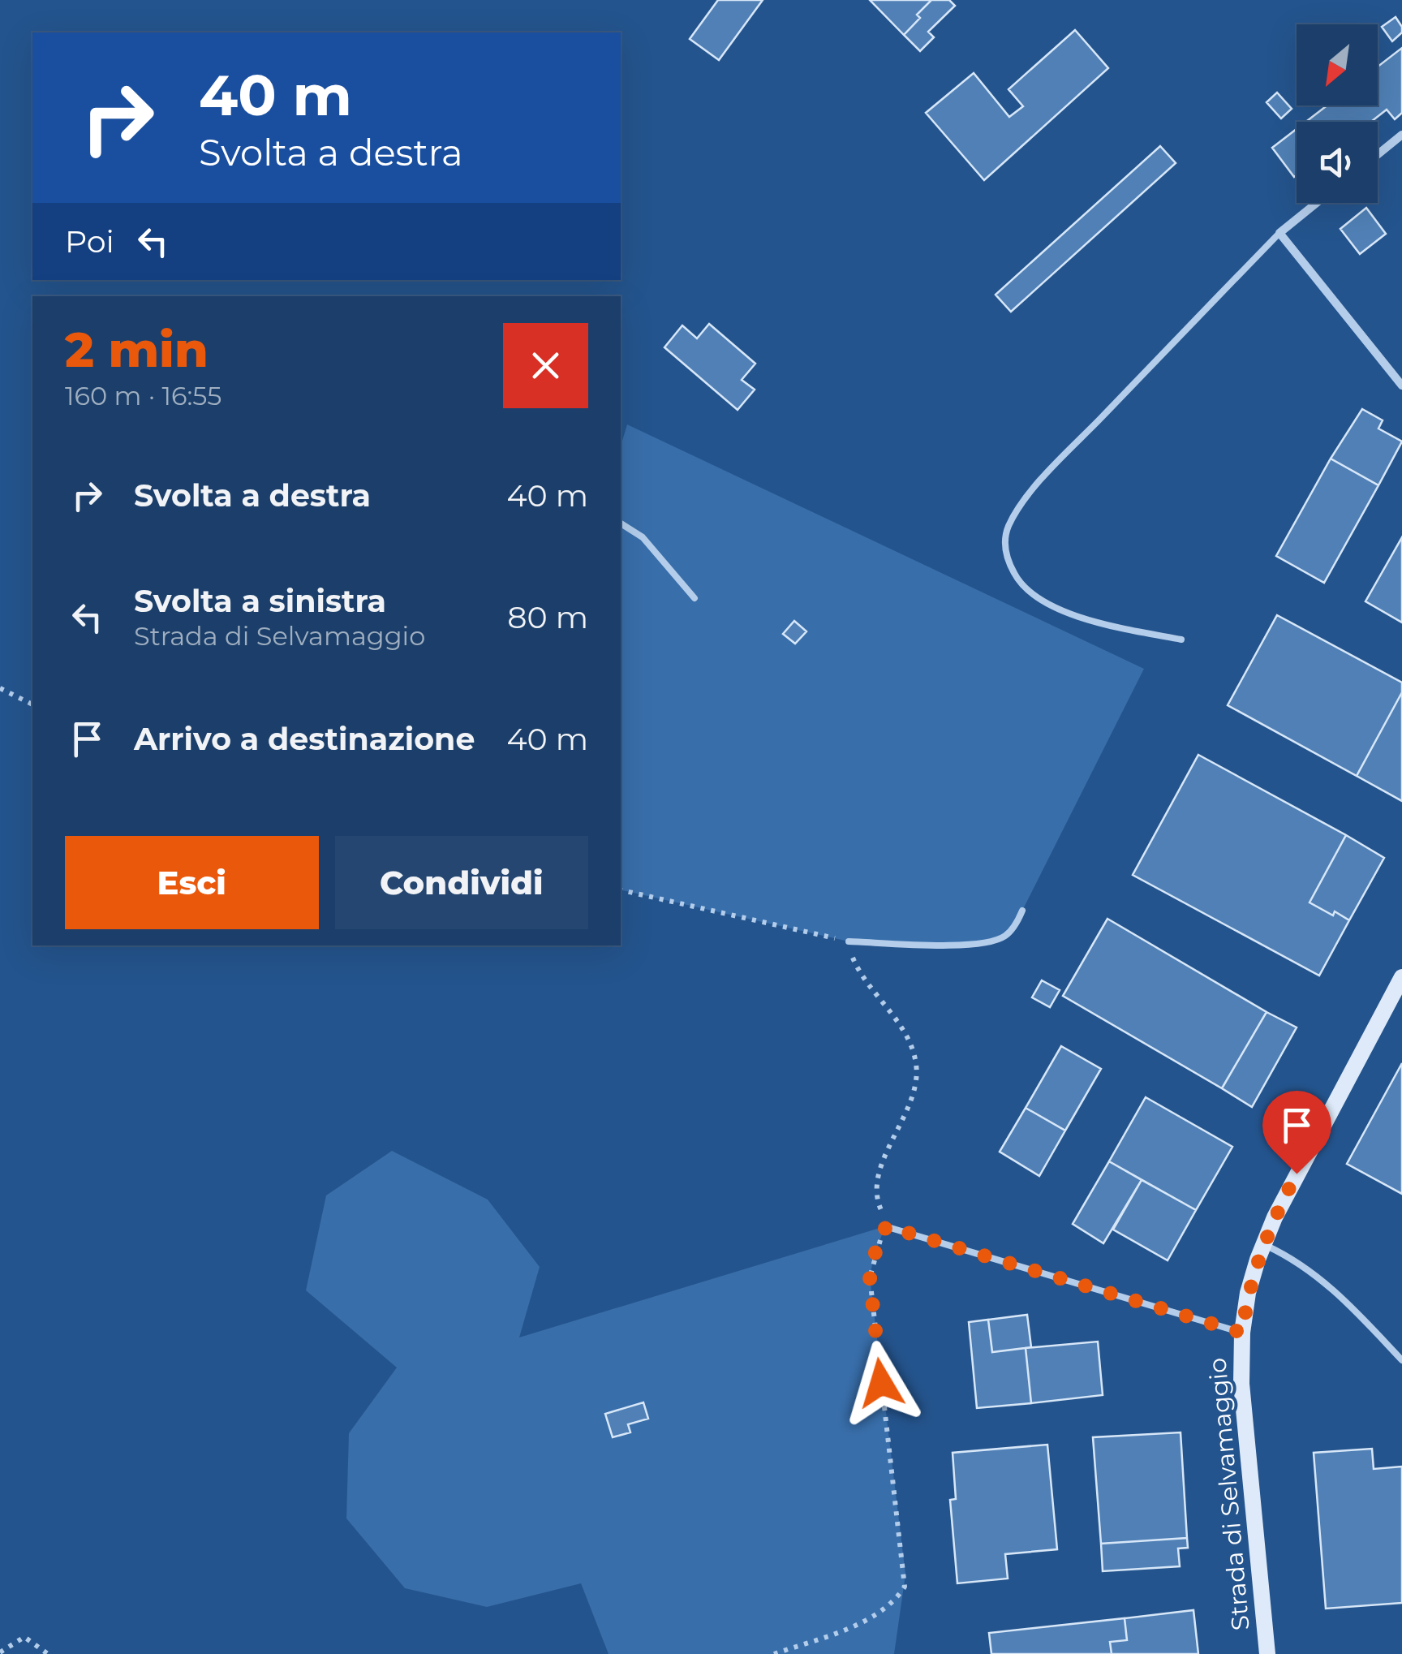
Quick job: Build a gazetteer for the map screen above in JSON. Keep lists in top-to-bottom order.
{
  "streets": {
    "street": ["Strada di Selvamaggio"]
  },
  "north": "bottom left",
  "page": {
    "turn": ["40 m", "Svolta a destra"],
    "then": "Poi",
    "heading": ["2 min", "160 m · 16:55"],
    "list": [
      {
        "name": "Svolta a destra",
        "value": "40 m"
      },
      {
        "name": "Svolta a sinistra",
        "note": "Strada di Selvamaggio",
        "value": "80 m"
      },
      {
        "name": "Arrivo a destinazione",
        "value": "40 m"
      }
    ],
    "buttons": ["Esci", "Condividi"]
  }
}
